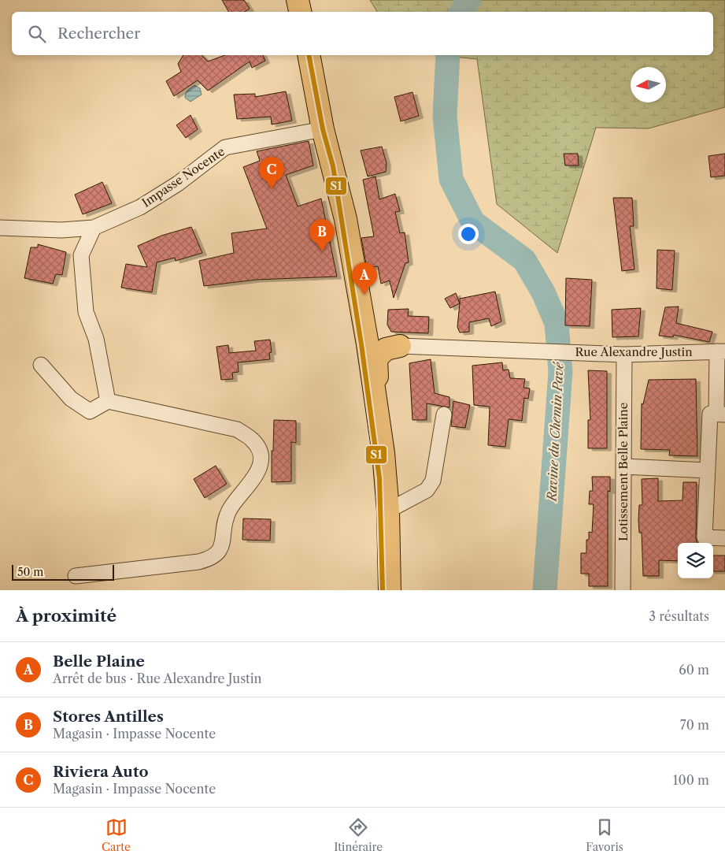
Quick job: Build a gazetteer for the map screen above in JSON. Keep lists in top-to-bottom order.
{
  "streets": {
    "street": ["Impasse Nocente", "Rue Alexandre Justin", "Lotissement Belle Plaine"]
  },
  "crossings": [
    ["Rue Alexandre Justin", "Lotissement Belle Plaine"]
  ],
  "water": ["Ravine du Chemin Pavé"],
  "lines": ["transit line S1"],
  "scale_bar": "50 m",
  "north": "left",
  "page": {
    "search": "Rechercher",
    "pins": ["C", "B", "A"],
    "scale": "50 m",
    "heading": ["À proximité", "3 résultats"],
    "list": [
      {
        "mark": "A",
        "name": "Belle Plaine",
        "note": "Arrêt de bus · Rue Alexandre Justin",
        "value": "60 m"
      },
      {
        "mark": "B",
        "name": "Stores Antilles",
        "note": "Magasin · Impasse Nocente",
        "value": "70 m"
      },
      {
        "mark": "C",
        "name": "Riviera Auto",
        "note": "Magasin · Impasse Nocente",
        "value": "100 m"
      }
    ],
    "nav": ["Carte", "Itinéraire", "Favoris"]
  }
}
